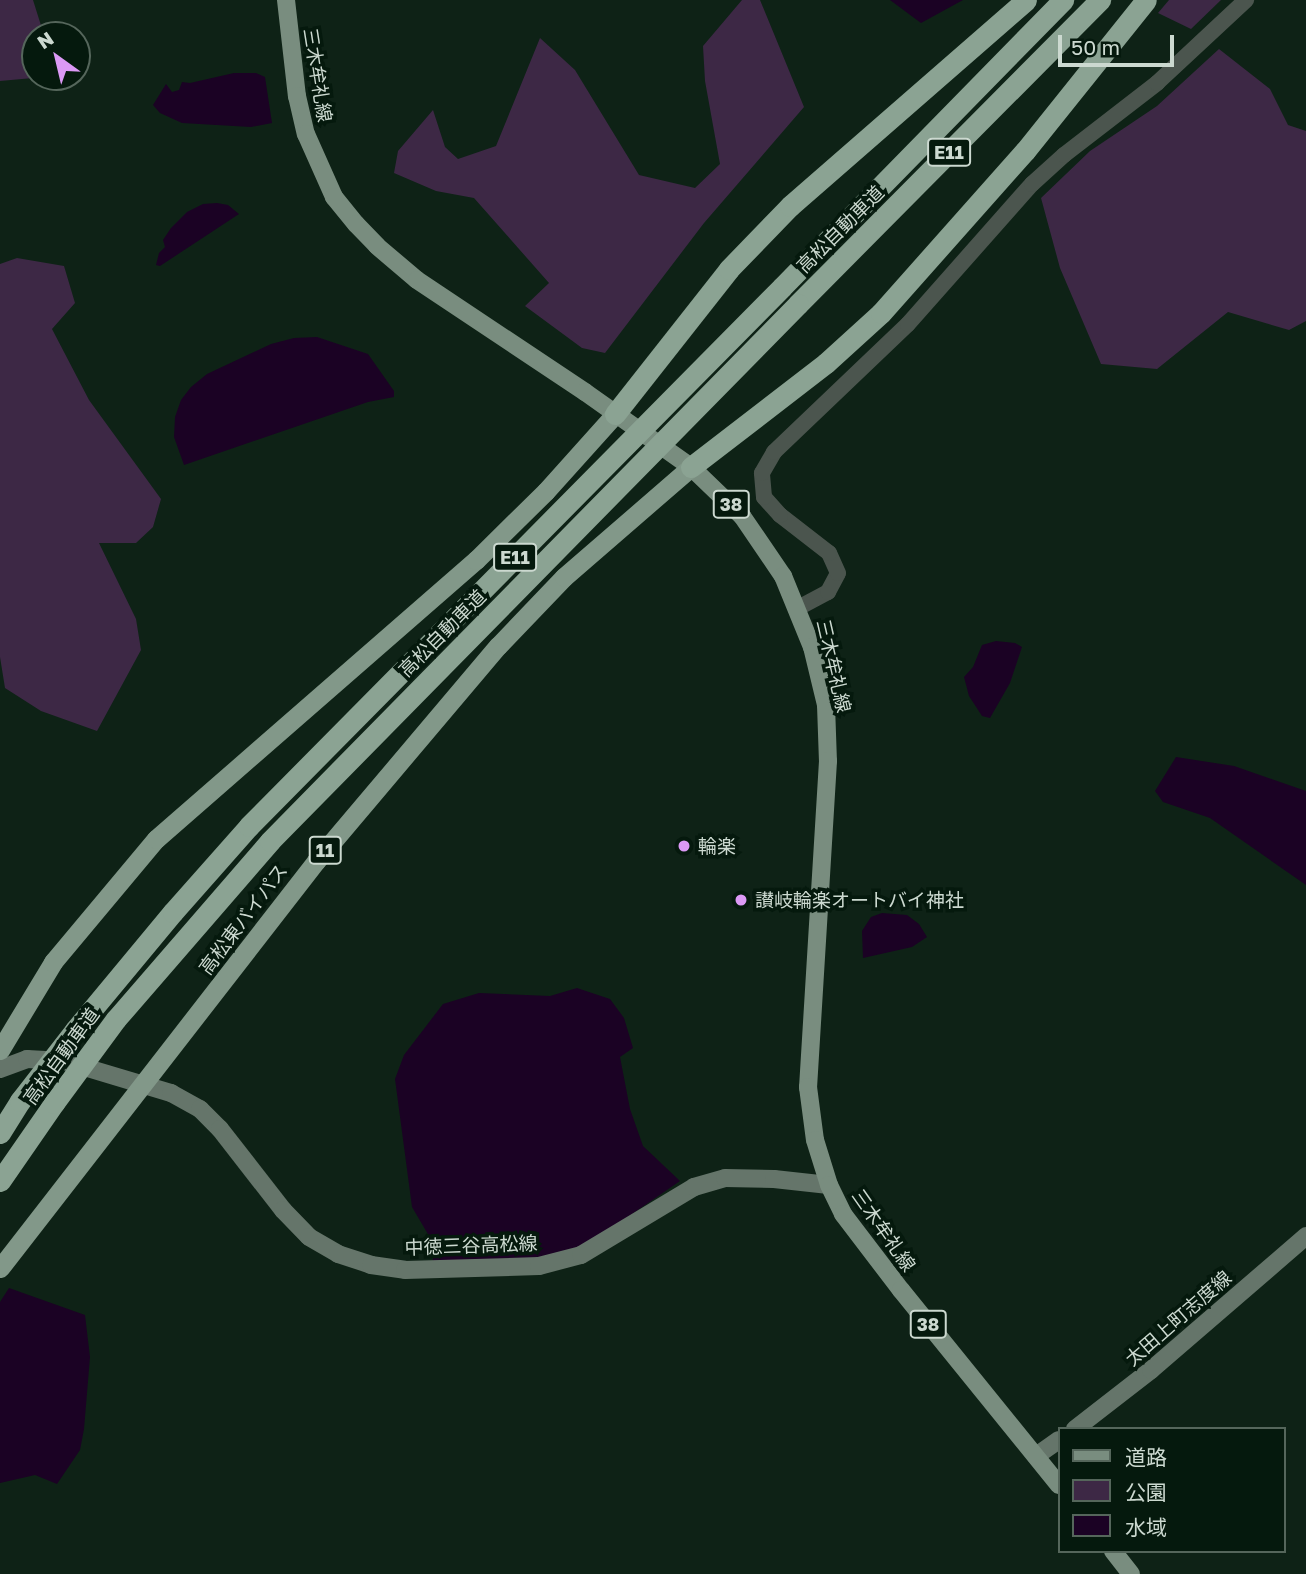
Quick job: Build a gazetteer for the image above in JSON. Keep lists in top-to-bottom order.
{
  "streets": {
    "highway": [
      "E11",
      "高松自動車道",
      "11",
      "高松東バイパス"
    ],
    "main road": [
      "三木牟礼線",
      "38",
      "中徳三谷高松線",
      "太田上町志度線"
    ]
  },
  "crossings": [
    ["三木牟礼線", "高松東バイパス"],
    ["三木牟礼線", "中徳三谷高松線"],
    ["高松東バイパス", "中徳三谷高松線"]
  ],
  "places": ["輪楽", "讃岐輪楽オートバイ神社"],
  "legend": ["道路", "公園", "水域"],
  "scale_bar": "50 m",
  "north": "top left"
}
